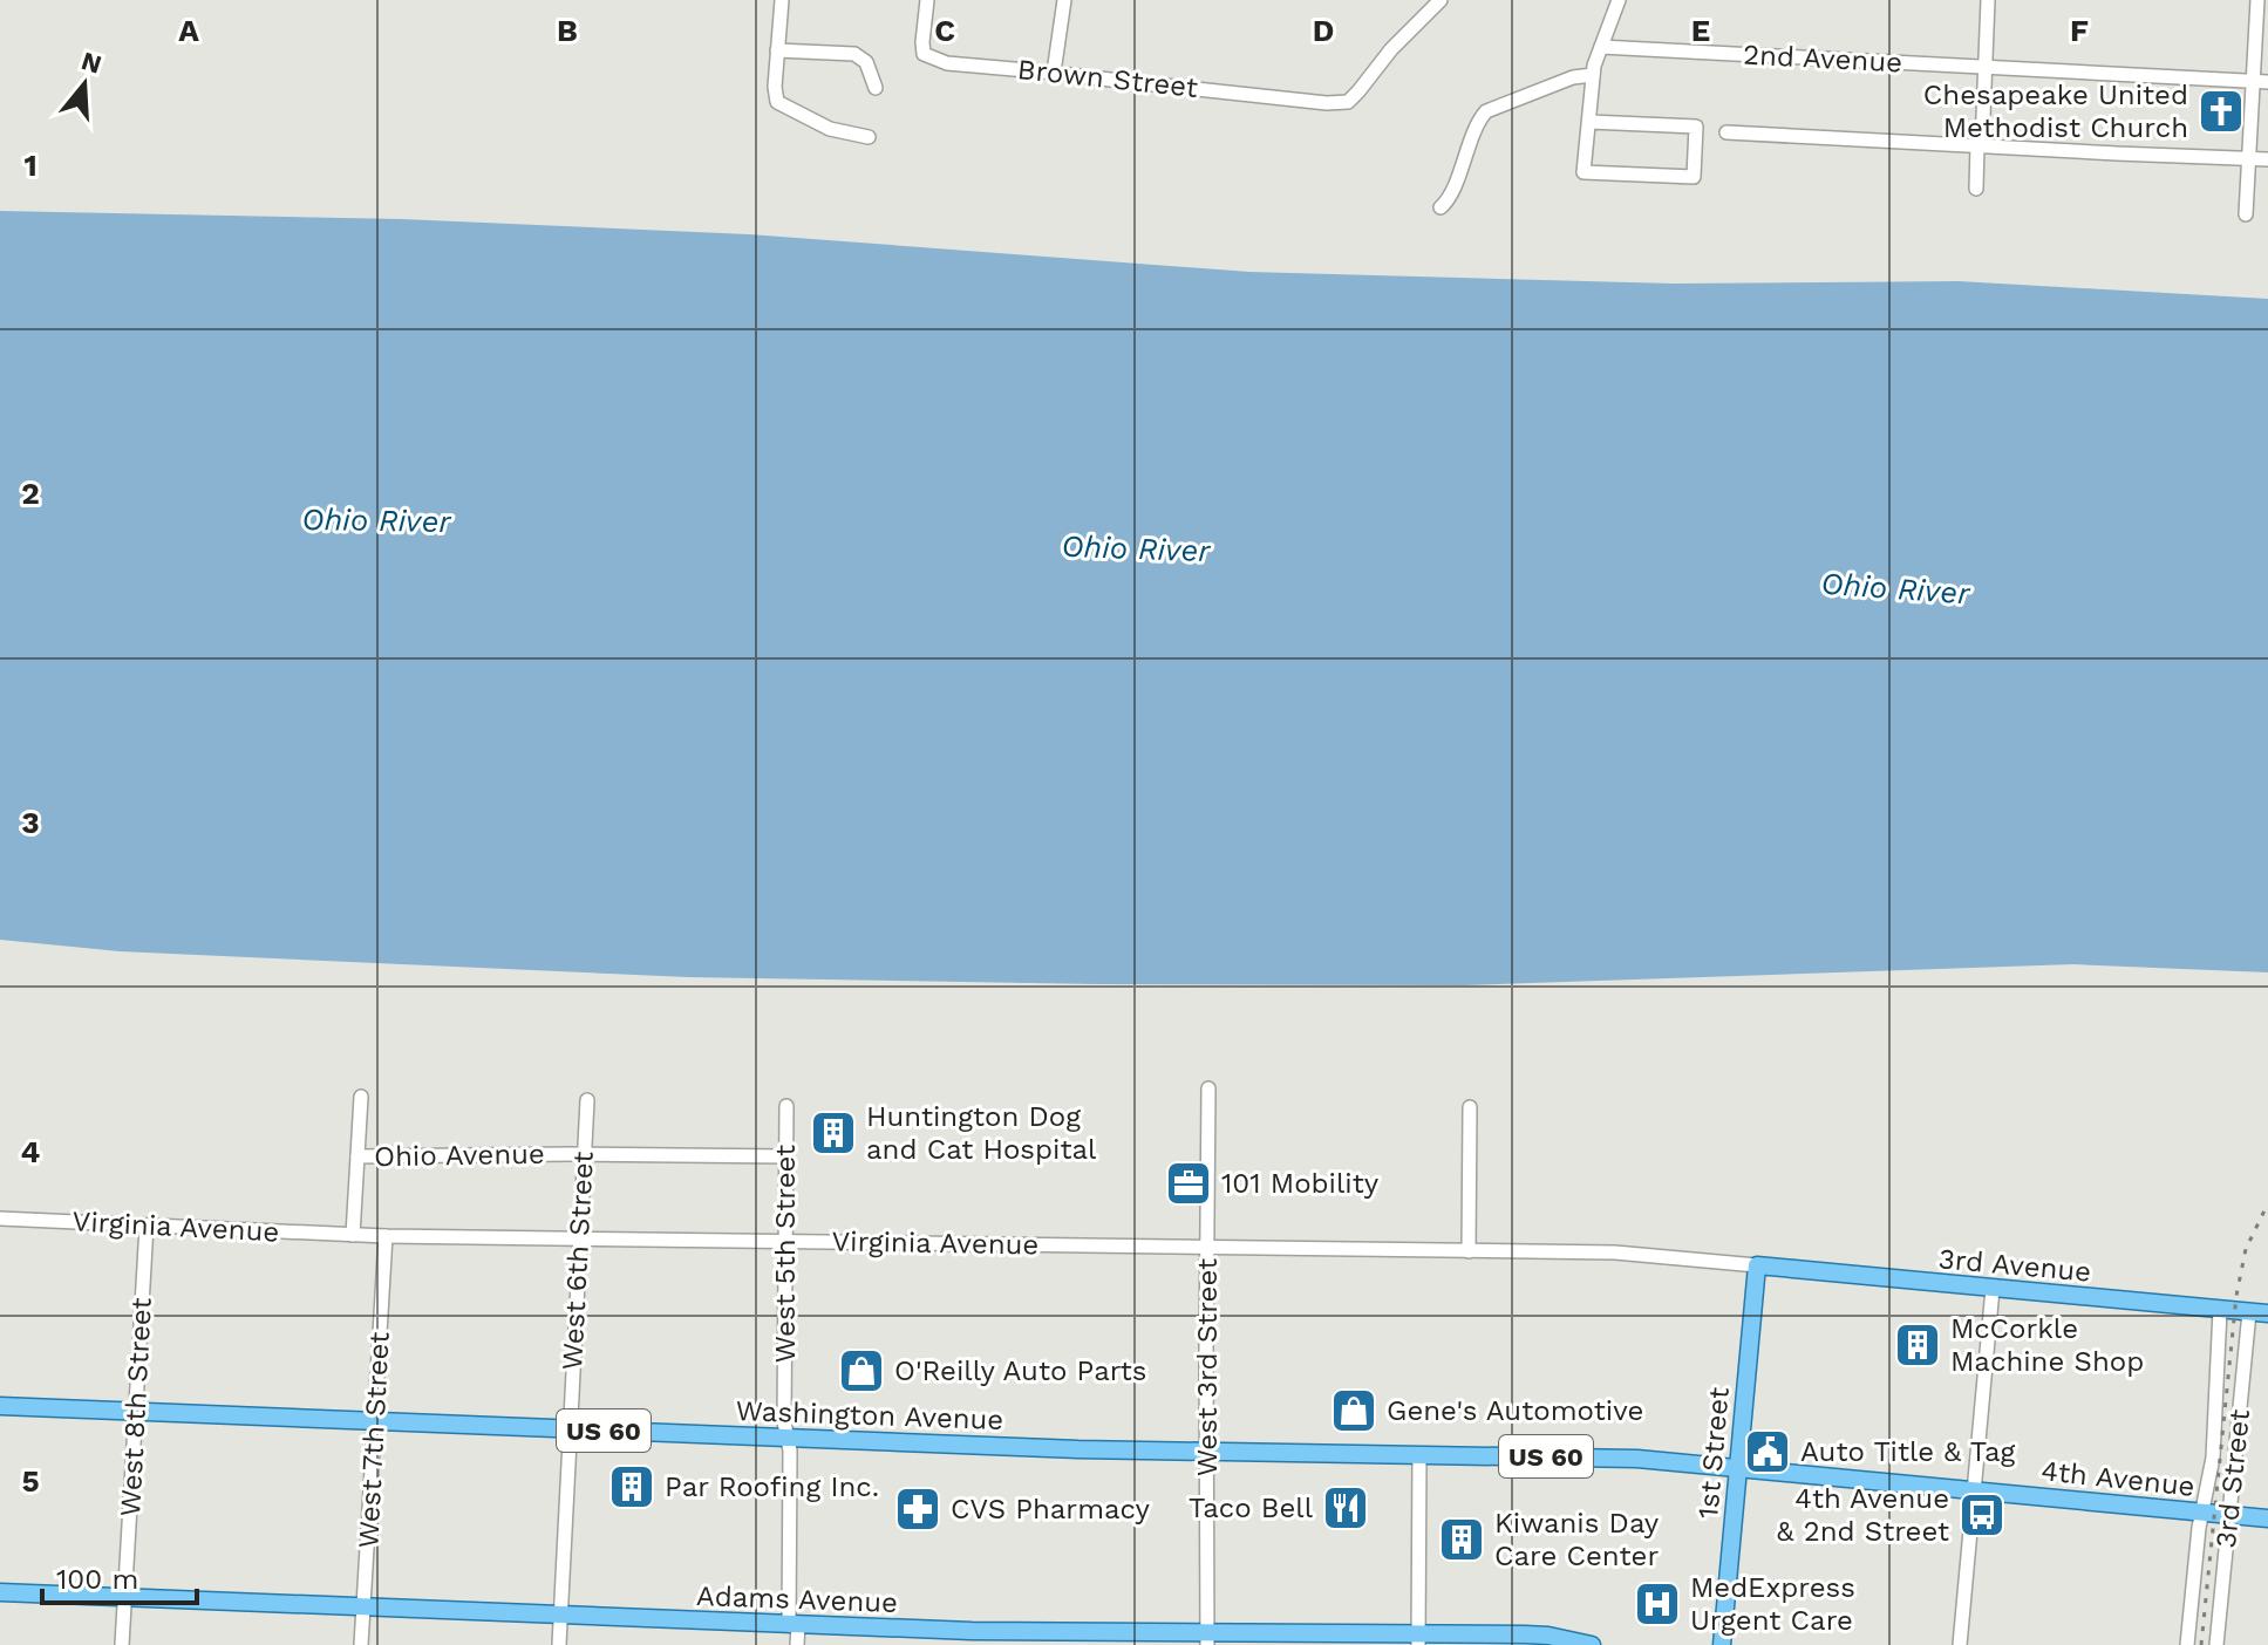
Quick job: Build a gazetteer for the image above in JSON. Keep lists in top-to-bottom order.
{
  "streets": {
    "main road": [
      "3rd Avenue",
      "Washington Avenue",
      "US 60",
      "1st Street",
      "4th Avenue",
      "Adams Avenue"
    ],
    "street": [
      "2nd Avenue",
      "Brown Street",
      "Ohio Avenue",
      "Virginia Avenue",
      "West 5th Street",
      "West 6th Street",
      "West 3rd Street",
      "West 8th Street",
      "West 7th Street",
      "3rd Street"
    ]
  },
  "crossings": [
    ["Ohio Avenue", "West 5th Street"],
    ["Ohio Avenue", "West 6th Street"],
    ["Virginia Avenue", "West 5th Street"],
    ["Virginia Avenue", "West 6th Street"],
    ["Virginia Avenue", "3rd Avenue"],
    ["Virginia Avenue", "West 3rd Street"],
    ["Virginia Avenue", "West 8th Street"],
    ["Virginia Avenue", "West 7th Street"],
    ["Virginia Avenue", "1st Street"],
    ["West 5th Street", "Washington Avenue"],
    ["West 5th Street", "Adams Avenue"],
    ["West 6th Street", "Washington Avenue"],
    ["West 6th Street", "Adams Avenue"],
    ["3rd Avenue", "1st Street"],
    ["3rd Avenue", "3rd Street"],
    ["West 3rd Street", "Washington Avenue"],
    ["West 3rd Street", "Adams Avenue"],
    ["West 8th Street", "Washington Avenue"],
    ["West 8th Street", "Adams Avenue"],
    ["Washington Avenue", "West 7th Street"],
    ["Washington Avenue", "1st Street"],
    ["Washington Avenue", "4th Avenue"],
    ["West 7th Street", "Adams Avenue"],
    ["1st Street", "4th Avenue"],
    ["4th Avenue", "3rd Street"]
  ],
  "water": ["Ohio River"],
  "places": {
    "church": ["Chesapeake United Methodist Church"],
    "building": [
      "Huntington Dog and Cat Hospital",
      "McCorkle Machine Shop",
      "Par Roofing Inc.",
      "Kiwanis Day Care Center"
    ],
    "office": ["101 Mobility"],
    "shop": ["O'Reilly Auto Parts", "Gene's Automotive"],
    "public building": ["Auto Title & Tag"],
    "restaurant": ["Taco Bell"],
    "pharmacy": ["CVS Pharmacy"],
    "bus stop": ["4th Avenue & 2nd Street"],
    "hospital": ["MedExpress Urgent Care"]
  },
  "scale_bar": "100 m",
  "north": "top",
  "grid": {
    "columns": [
      "A",
      "B",
      "C",
      "D",
      "E",
      "F"
    ],
    "rows": [
      "1",
      "2",
      "3",
      "4",
      "5"
    ]
  }
}
